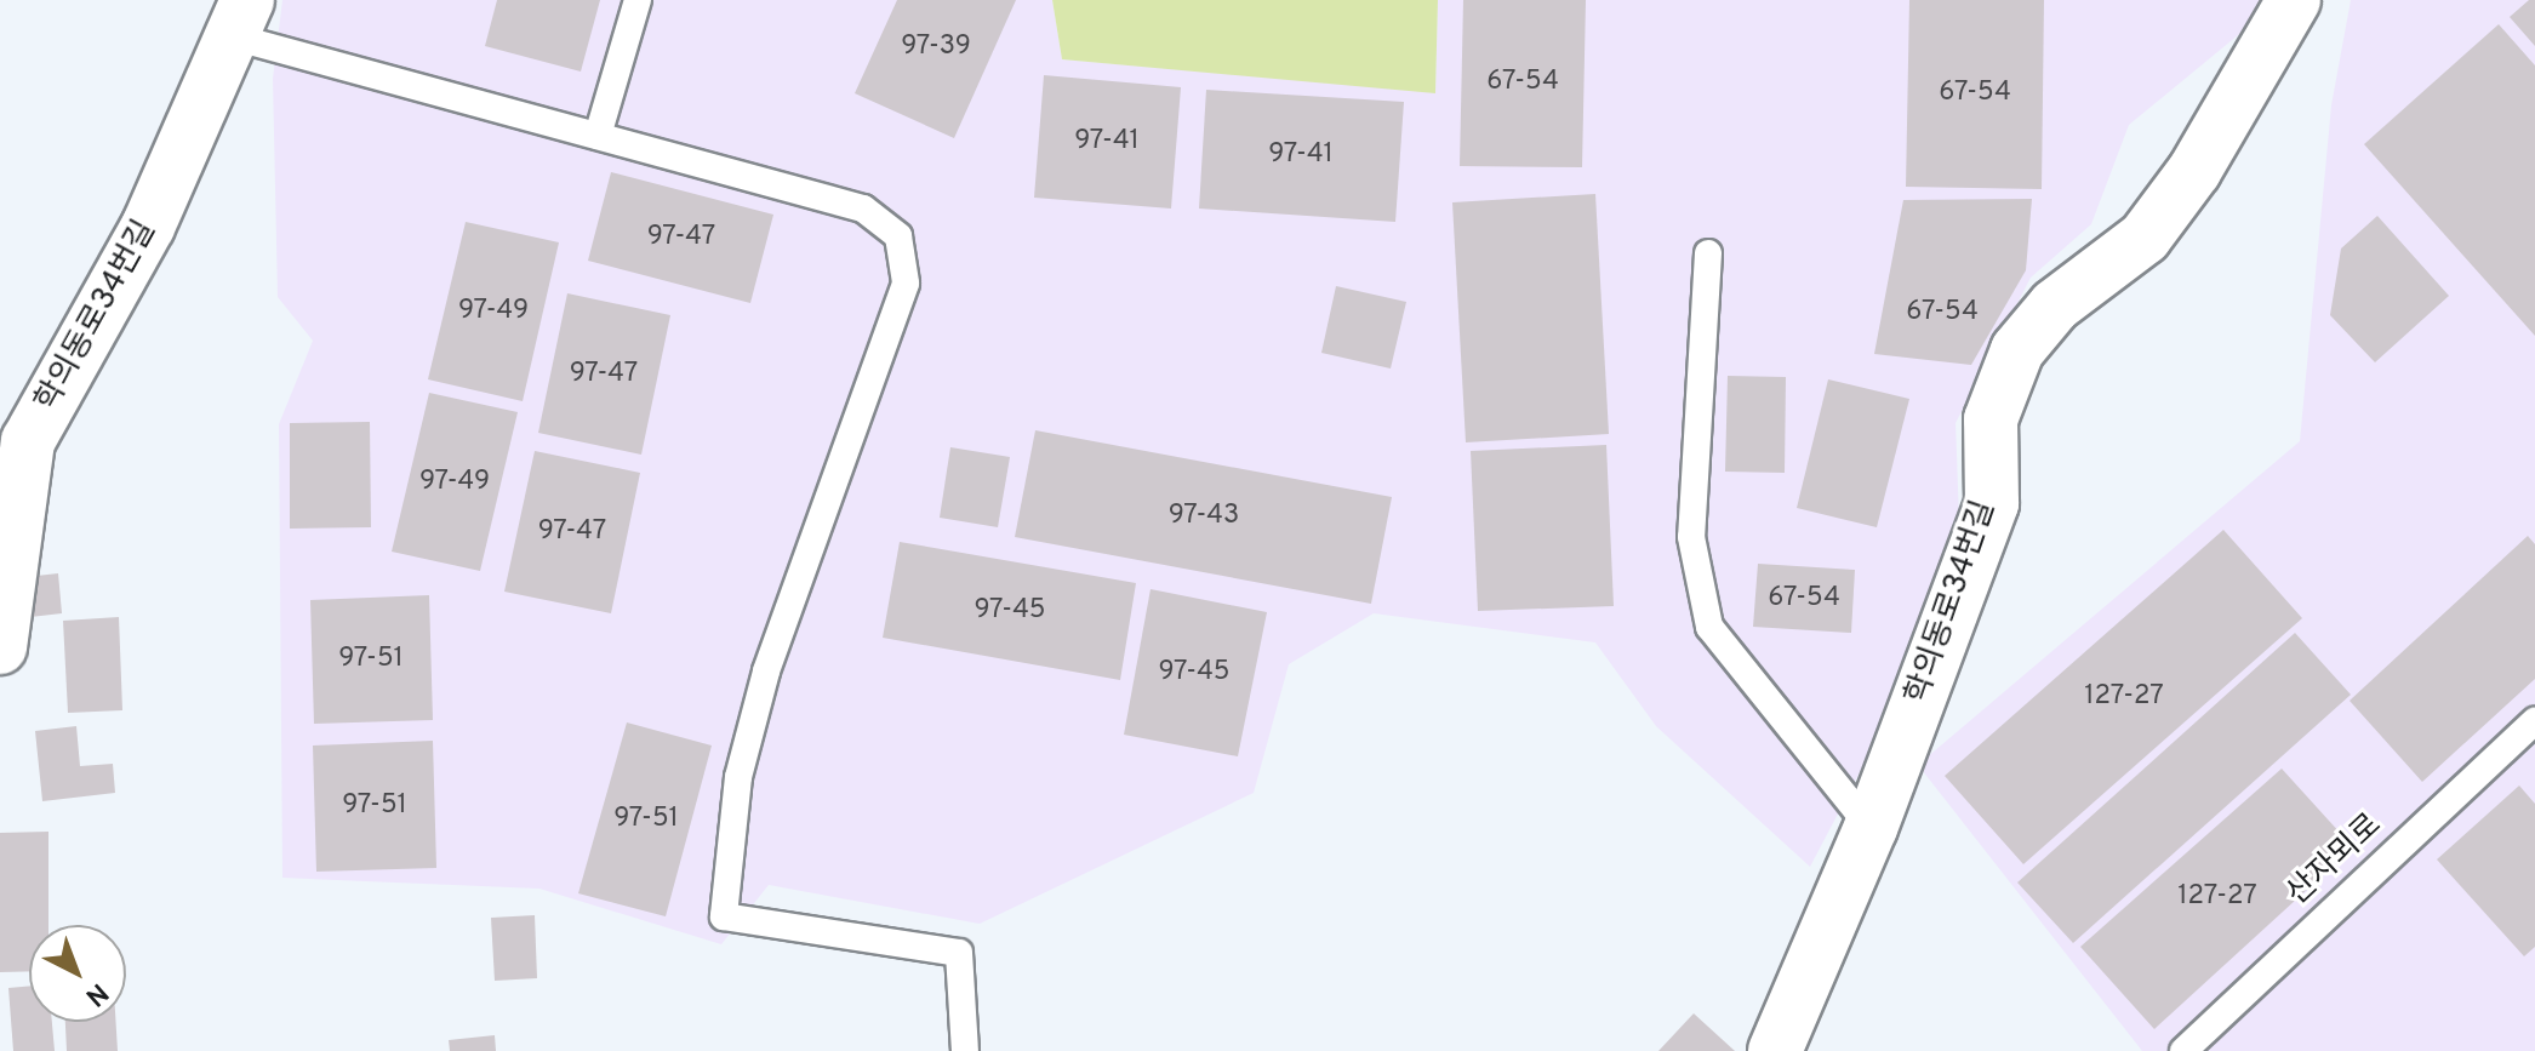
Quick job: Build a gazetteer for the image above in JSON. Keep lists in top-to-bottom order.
{
  "streets": {
    "street": ["학의동로34번길"],
    "lane": ["산자뫼로"]
  },
  "house_numbers": [
    "97-39",
    "67-54",
    "67-54",
    "97-41",
    "97-41",
    "97-47",
    "97-49",
    "67-54",
    "97-47",
    "97-49",
    "97-43",
    "97-47",
    "67-54",
    "97-45",
    "97-51",
    "97-45",
    "127-27",
    "97-51",
    "97-51",
    "127-27"
  ],
  "north": "bottom right"
}
